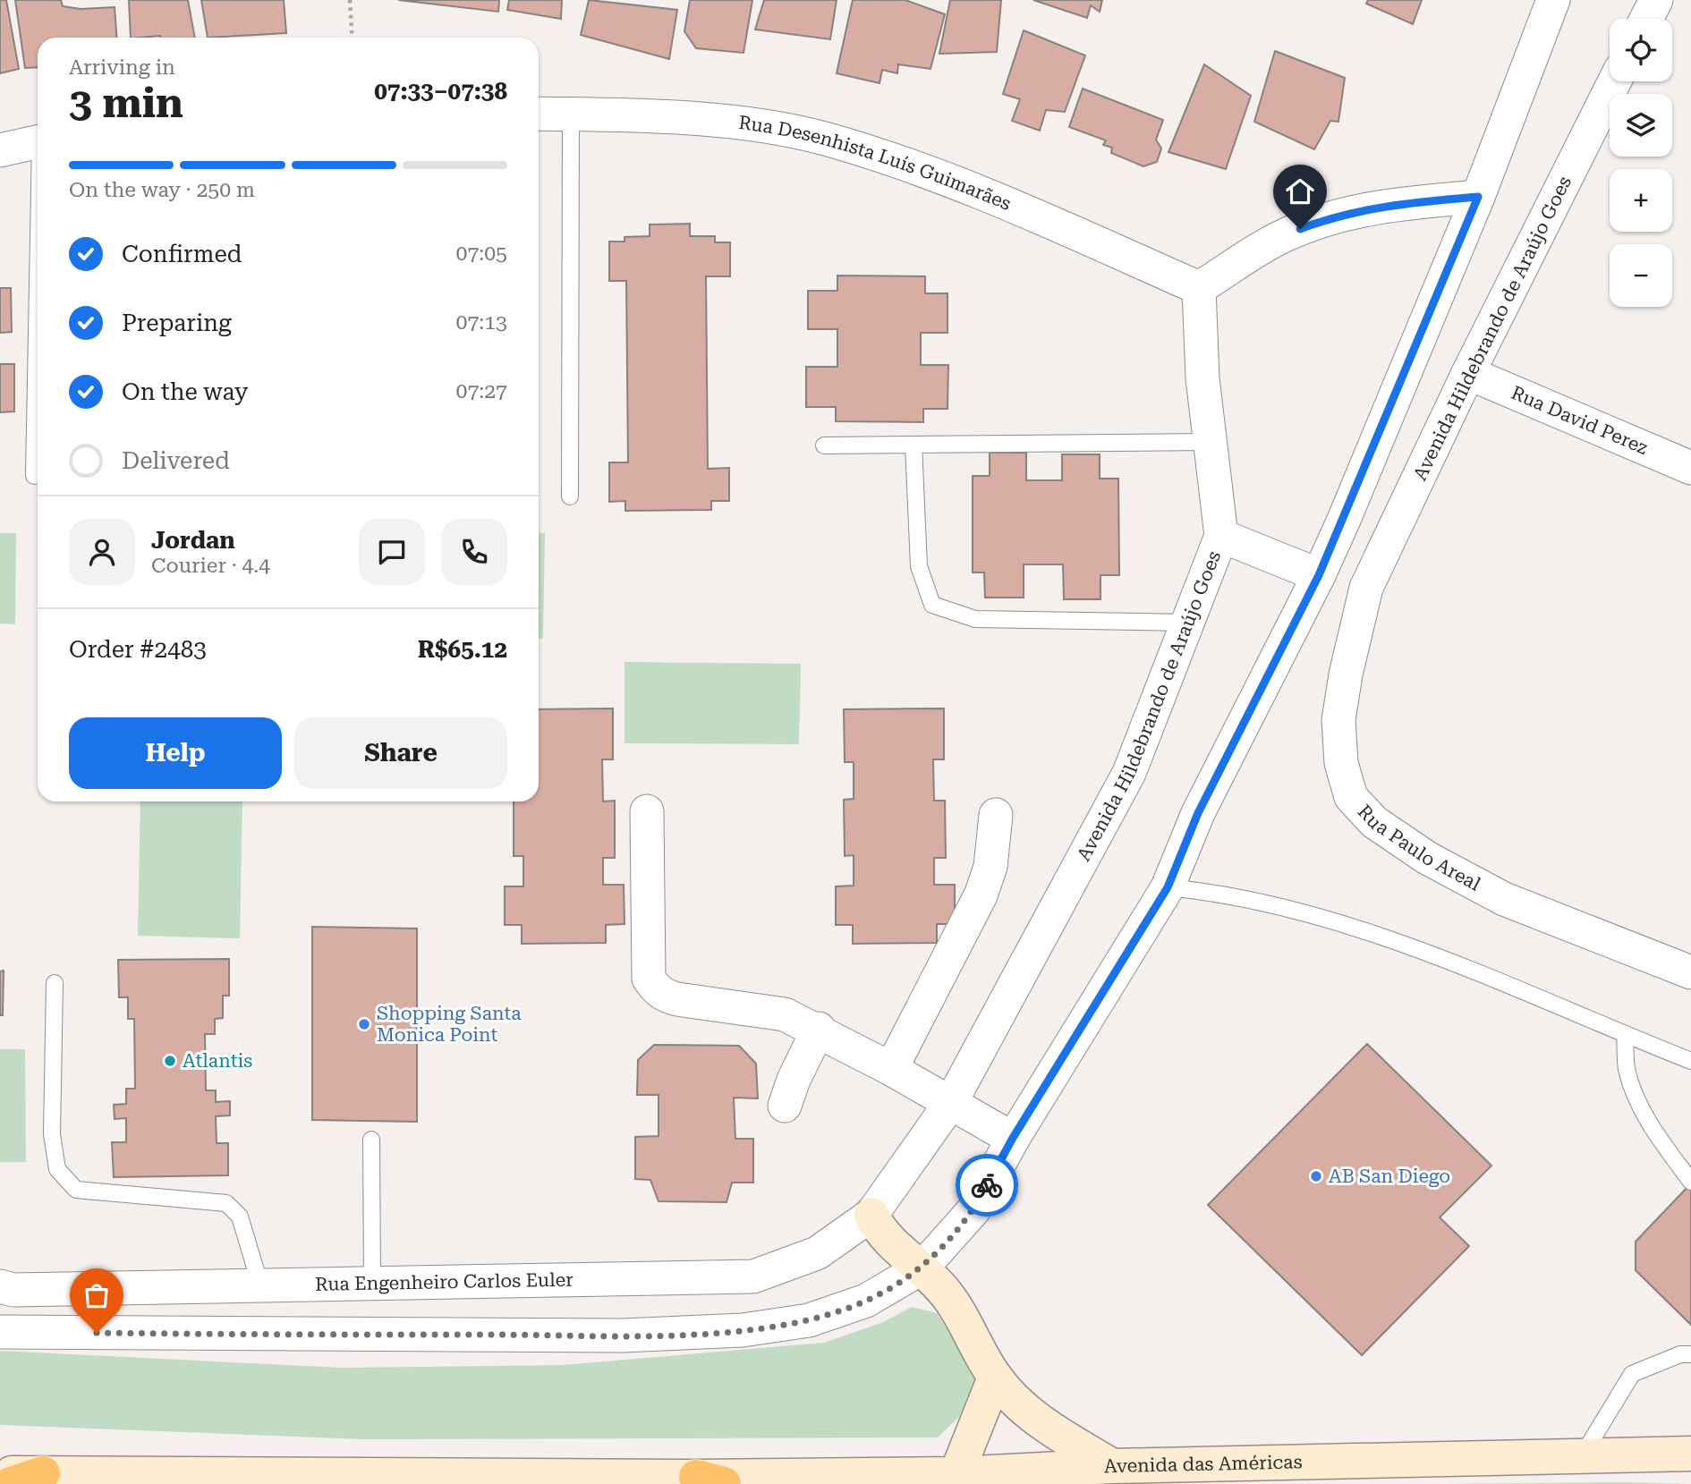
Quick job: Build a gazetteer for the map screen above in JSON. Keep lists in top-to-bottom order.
{
  "streets": {
    "main road": ["Avenida das Américas"],
    "street": [
      "Rua Desenhista Luís Guimarães",
      "Avenida Hildebrando de Araújo Goes",
      "Rua David Perez",
      "Rua Paulo Areal",
      "Rua Engenheiro Carlos Euler"
    ]
  },
  "crossings": [
    ["Rua Desenhista Luís Guimarães", "Avenida Hildebrando de Araújo Goes"],
    ["Avenida Hildebrando de Araújo Goes", "Rua David Perez"],
    ["Avenida Hildebrando de Araújo Goes", "Rua Paulo Areal"],
    ["Avenida Hildebrando de Araújo Goes", "Rua Engenheiro Carlos Euler"]
  ],
  "places": ["Shopping Santa Monica Point", "Atlantis", "AB San Diego"],
  "page": {
    "map_buttons": ["+", "−"],
    "heading": ["3 min", "Arriving in", "07:33–07:38"],
    "panel": [
      "Jordan",
      "Courier · 4.4",
      "Order #2483",
      "R$65.12"
    ],
    "bar": "On the way · 250 m",
    "list": [
      ["Confirmed", "07:05"],
      ["Preparing", "07:13"],
      ["On the way", "07:27"],
      "Delivered"
    ],
    "buttons": ["Help", "Share"]
  }
}
